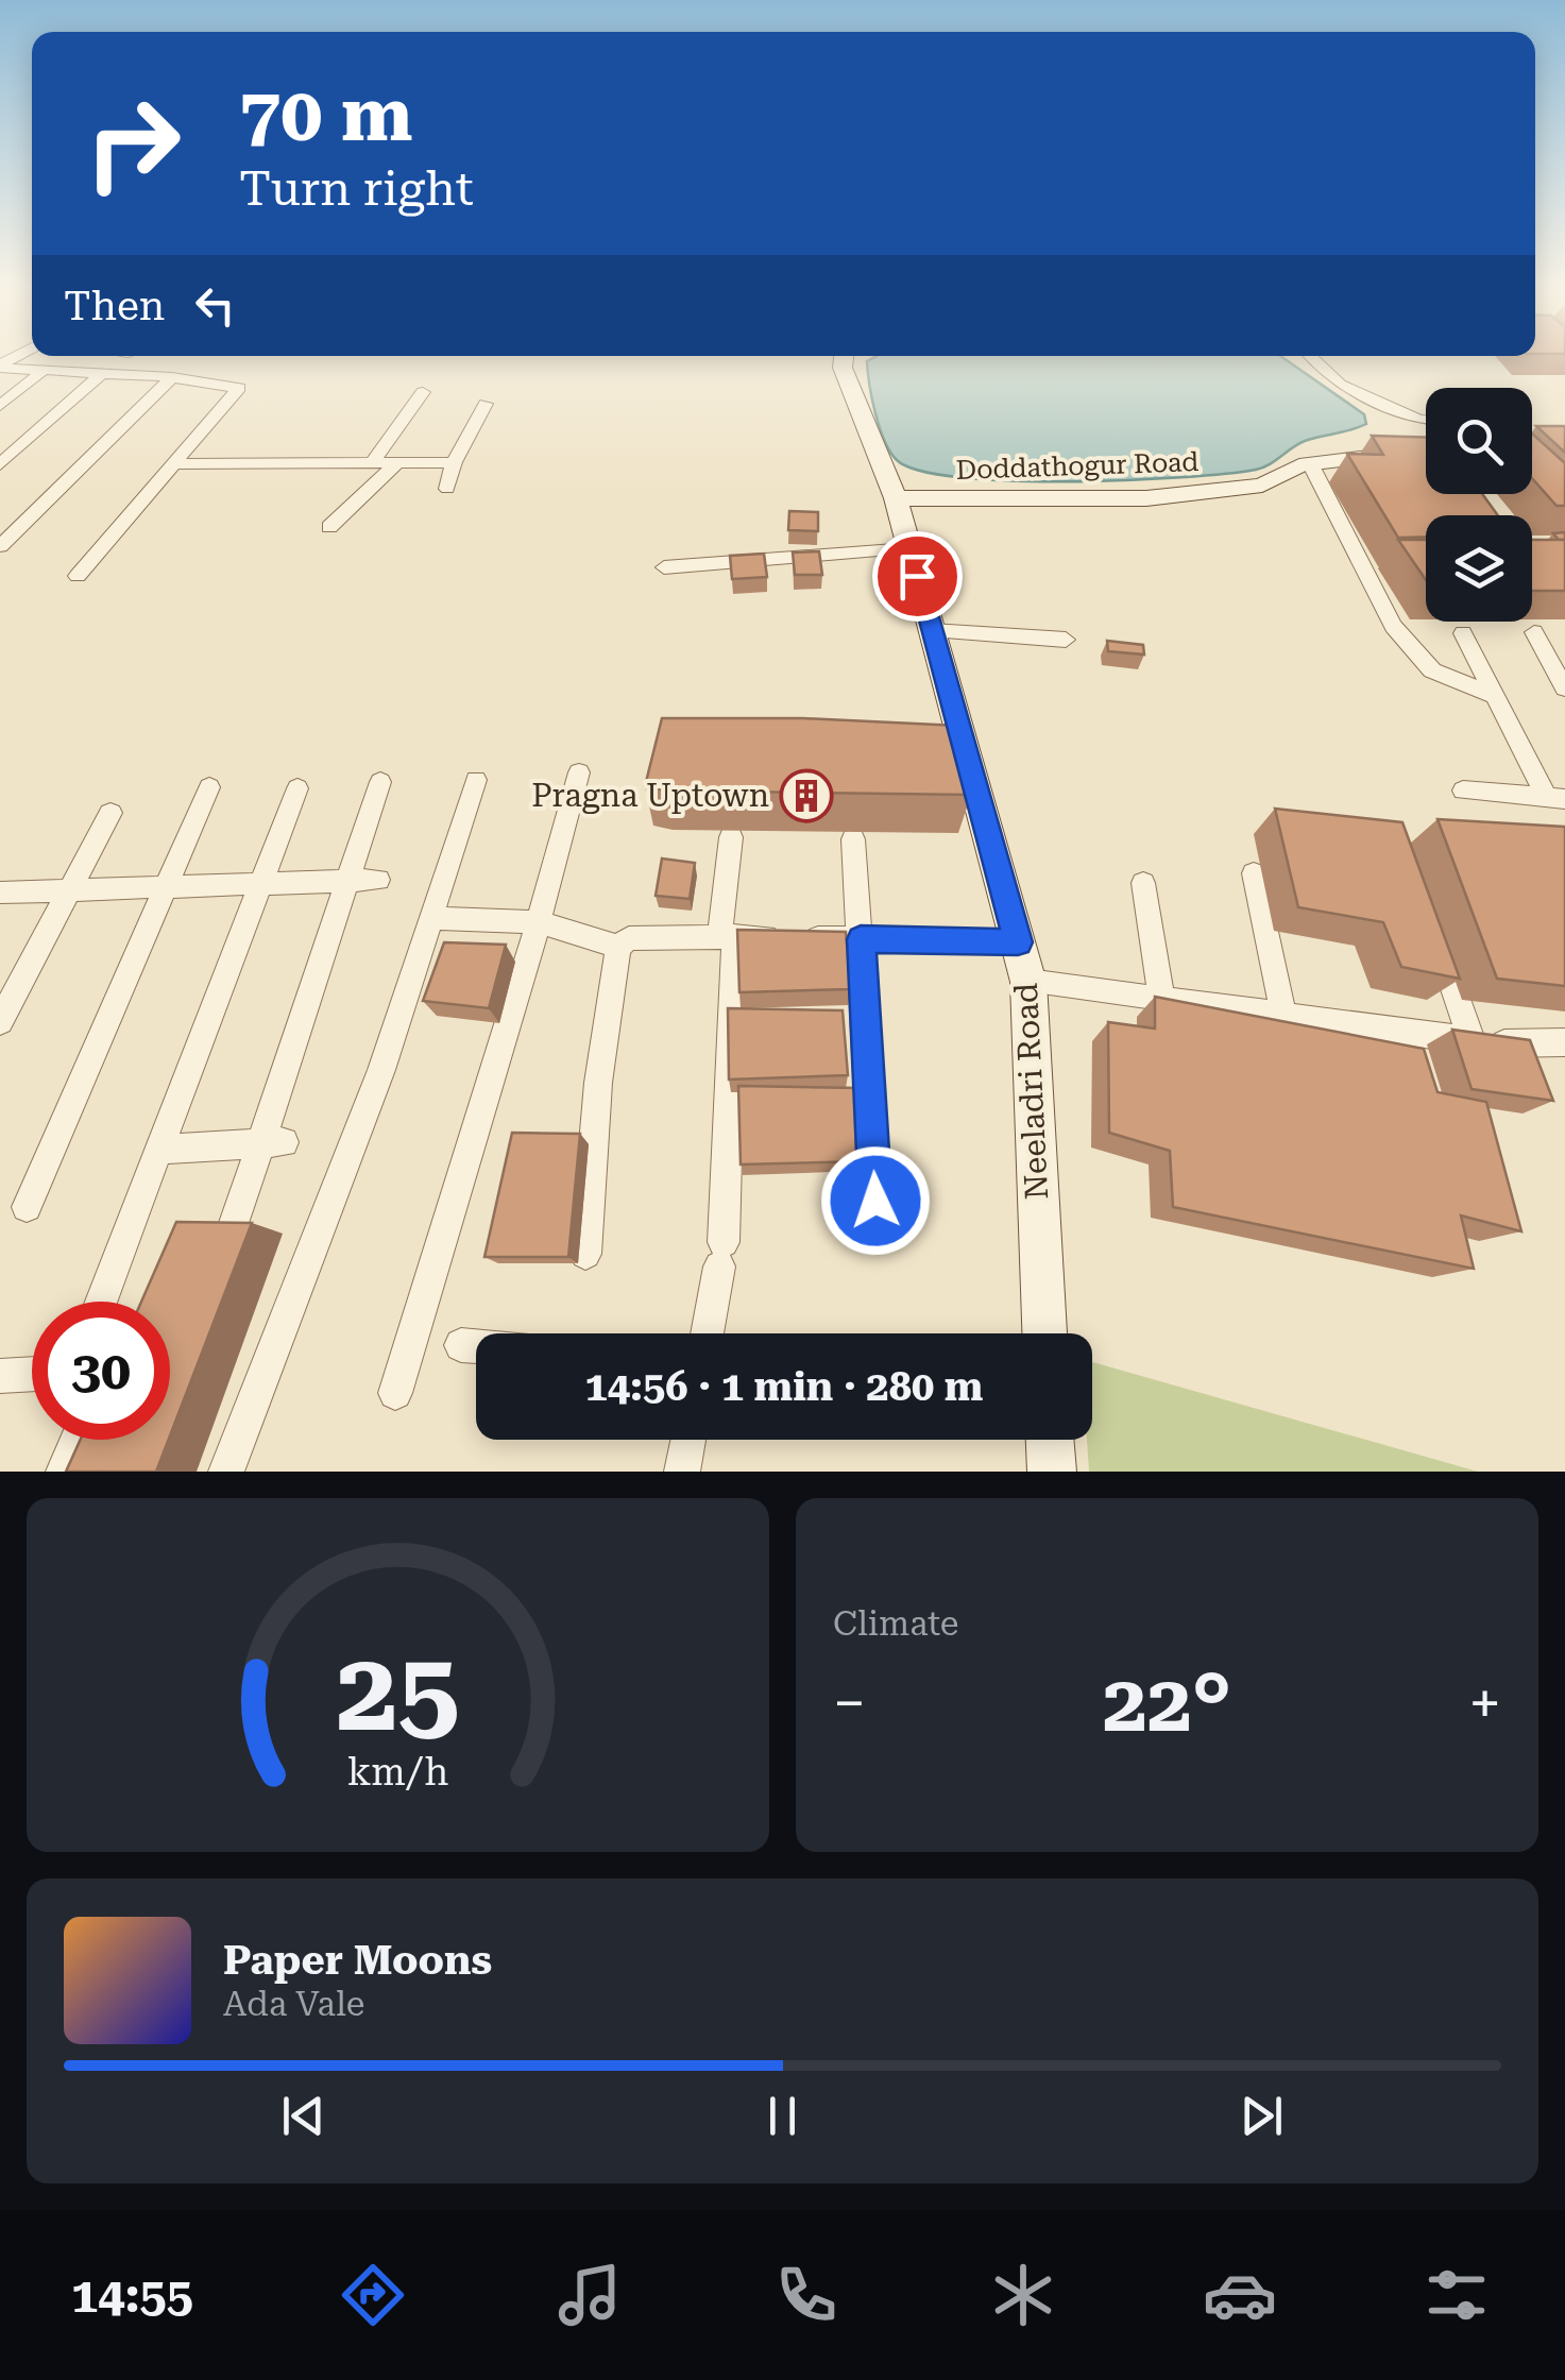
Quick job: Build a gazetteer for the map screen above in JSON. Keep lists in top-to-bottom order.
{
  "streets": {
    "street": ["Doddathogur Road", "Neeladri Road"]
  },
  "crossings": [
    ["Doddathogur Road", "Neeladri Road"]
  ],
  "places": {
    "building": ["Pragna Uptown"]
  },
  "page": {
    "turn": ["70 m", "Turn right"],
    "then": "Then",
    "limit": "30",
    "trip": "14:56 · 1 min · 280 m",
    "tile": "Climate",
    "heat": ["−", "22°", "+"],
    "song": ["Paper Moons", "Ada Vale"],
    "tabs": "14:55",
    "gauge": ["25", "km/h"]
  }
}
